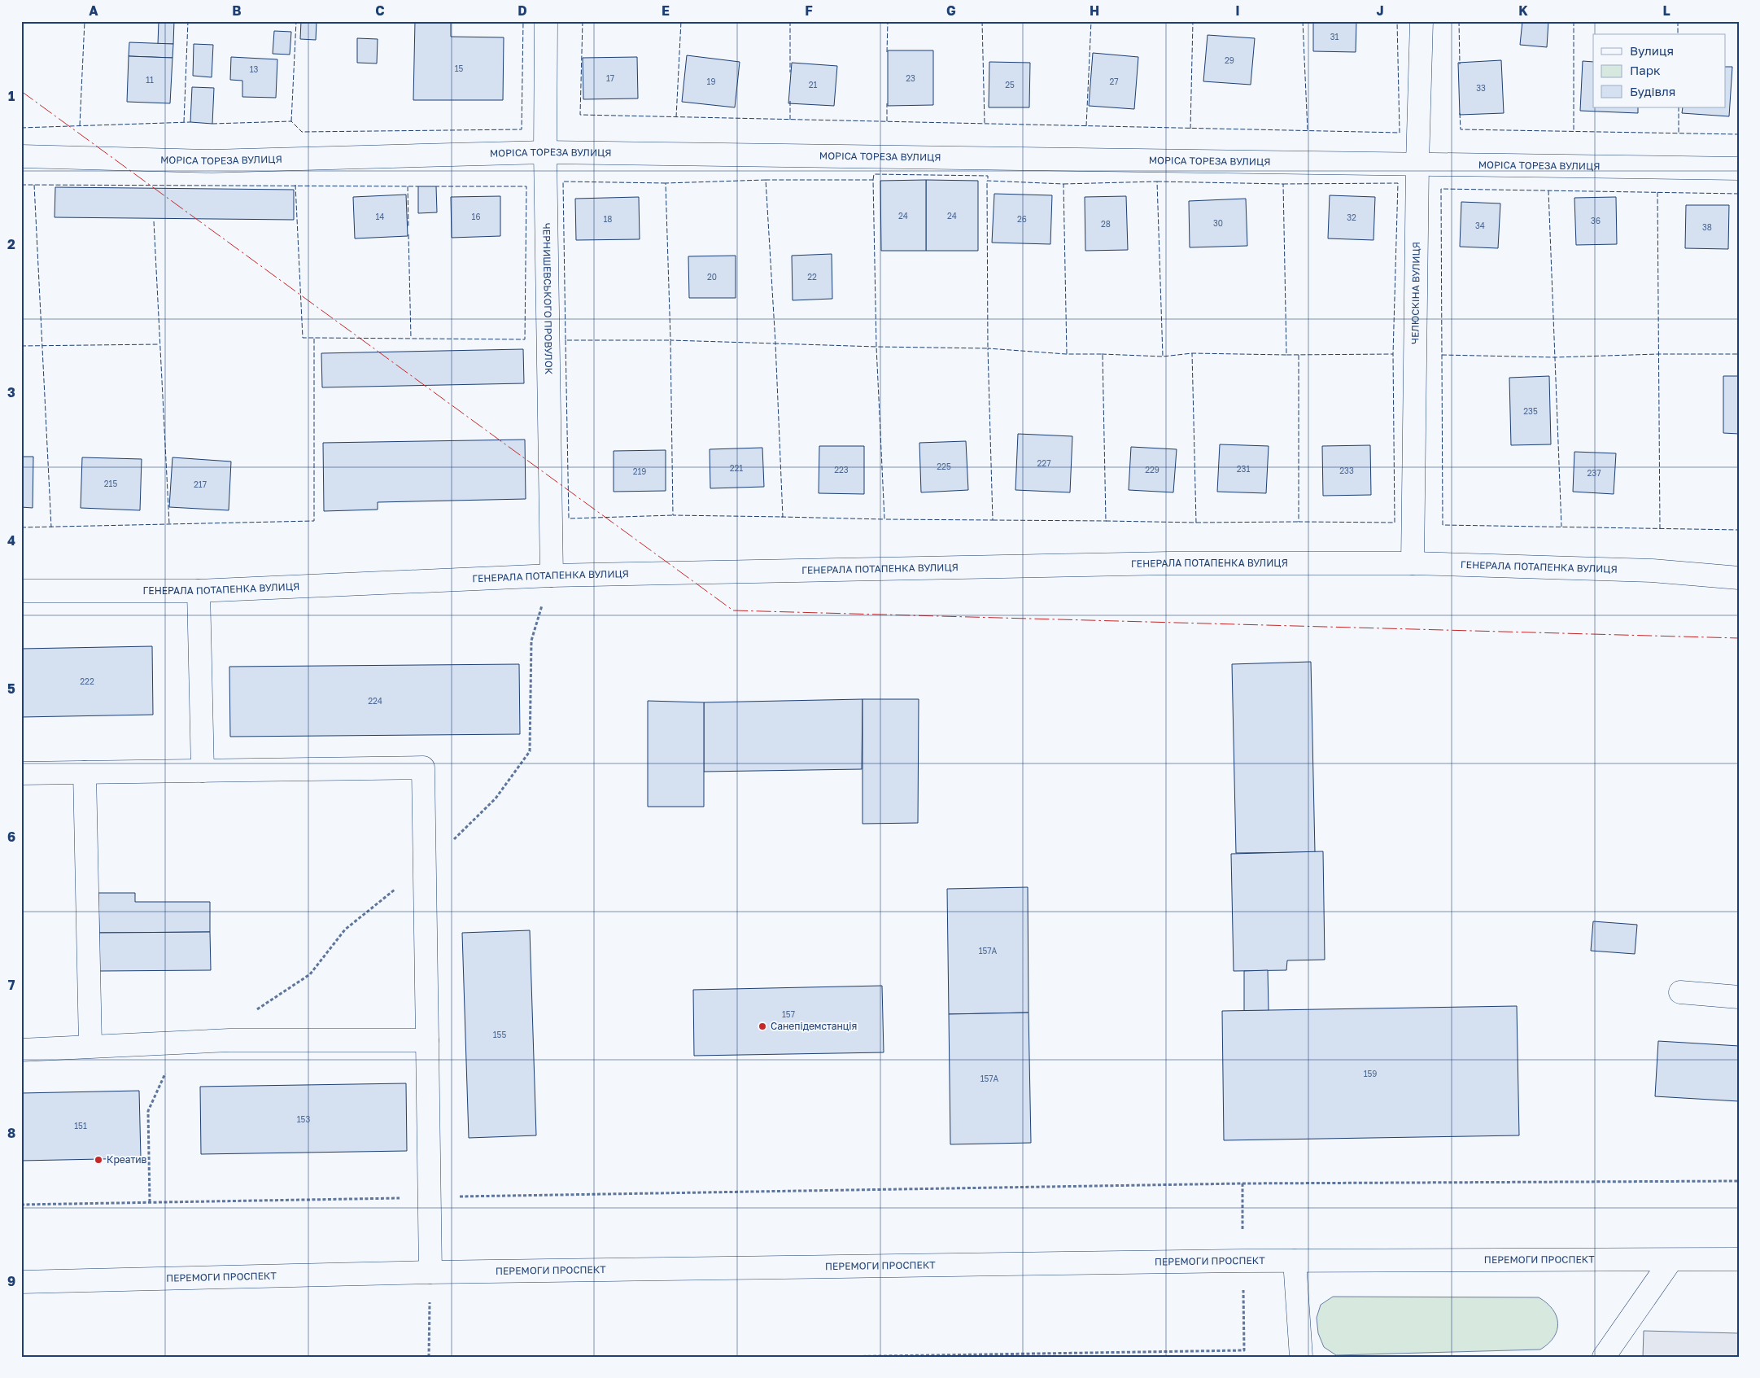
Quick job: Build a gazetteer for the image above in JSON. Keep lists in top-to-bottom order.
{
  "streets": {
    "street": [
      "МОРІСА ТОРЕЗА ВУЛИЦЯ",
      "ЧЕЛЮСКІНА ВУЛИЦЯ",
      "ЧЕРНИШЕВСЬКОГО ПРОВУЛОК",
      "ГЕНЕРАЛА ПОТАПЕНКА ВУЛИЦЯ",
      "ПЕРЕМОГИ ПРОСПЕКТ"
    ]
  },
  "crossings": [
    ["МОРІСА ТОРЕЗА ВУЛИЦЯ", "ЧЕЛЮСКІНА ВУЛИЦЯ"],
    ["МОРІСА ТОРЕЗА ВУЛИЦЯ", "ЧЕРНИШЕВСЬКОГО ПРОВУЛОК"],
    ["ЧЕЛЮСКІНА ВУЛИЦЯ", "ГЕНЕРАЛА ПОТАПЕНКА ВУЛИЦЯ"],
    ["ЧЕРНИШЕВСЬКОГО ПРОВУЛОК", "ГЕНЕРАЛА ПОТАПЕНКА ВУЛИЦЯ"]
  ],
  "places": ["Санепідемстанція", "Креатив"],
  "house_numbers": [
    "31",
    "29",
    "15",
    "13",
    "17",
    "23",
    "11",
    "19",
    "27",
    "21",
    "25",
    "33",
    "24",
    "24",
    "14",
    "16",
    "32",
    "18",
    "26",
    "36",
    "30",
    "28",
    "34",
    "38",
    "20",
    "22",
    "235",
    "227",
    "225",
    "221",
    "231",
    "223",
    "229",
    "233",
    "219",
    "237",
    "215",
    "217",
    "222",
    "224",
    "157А",
    "157",
    "155",
    "159",
    "157А",
    "153",
    "151"
  ],
  "legend": ["Вулиця", "Парк", "Будівля"],
  "grid": {
    "columns": [
      "A",
      "B",
      "C",
      "D",
      "E",
      "F",
      "G",
      "H",
      "I",
      "J",
      "K",
      "L"
    ],
    "rows": [
      "1",
      "2",
      "3",
      "4",
      "5",
      "6",
      "7",
      "8",
      "9"
    ]
  }
}
